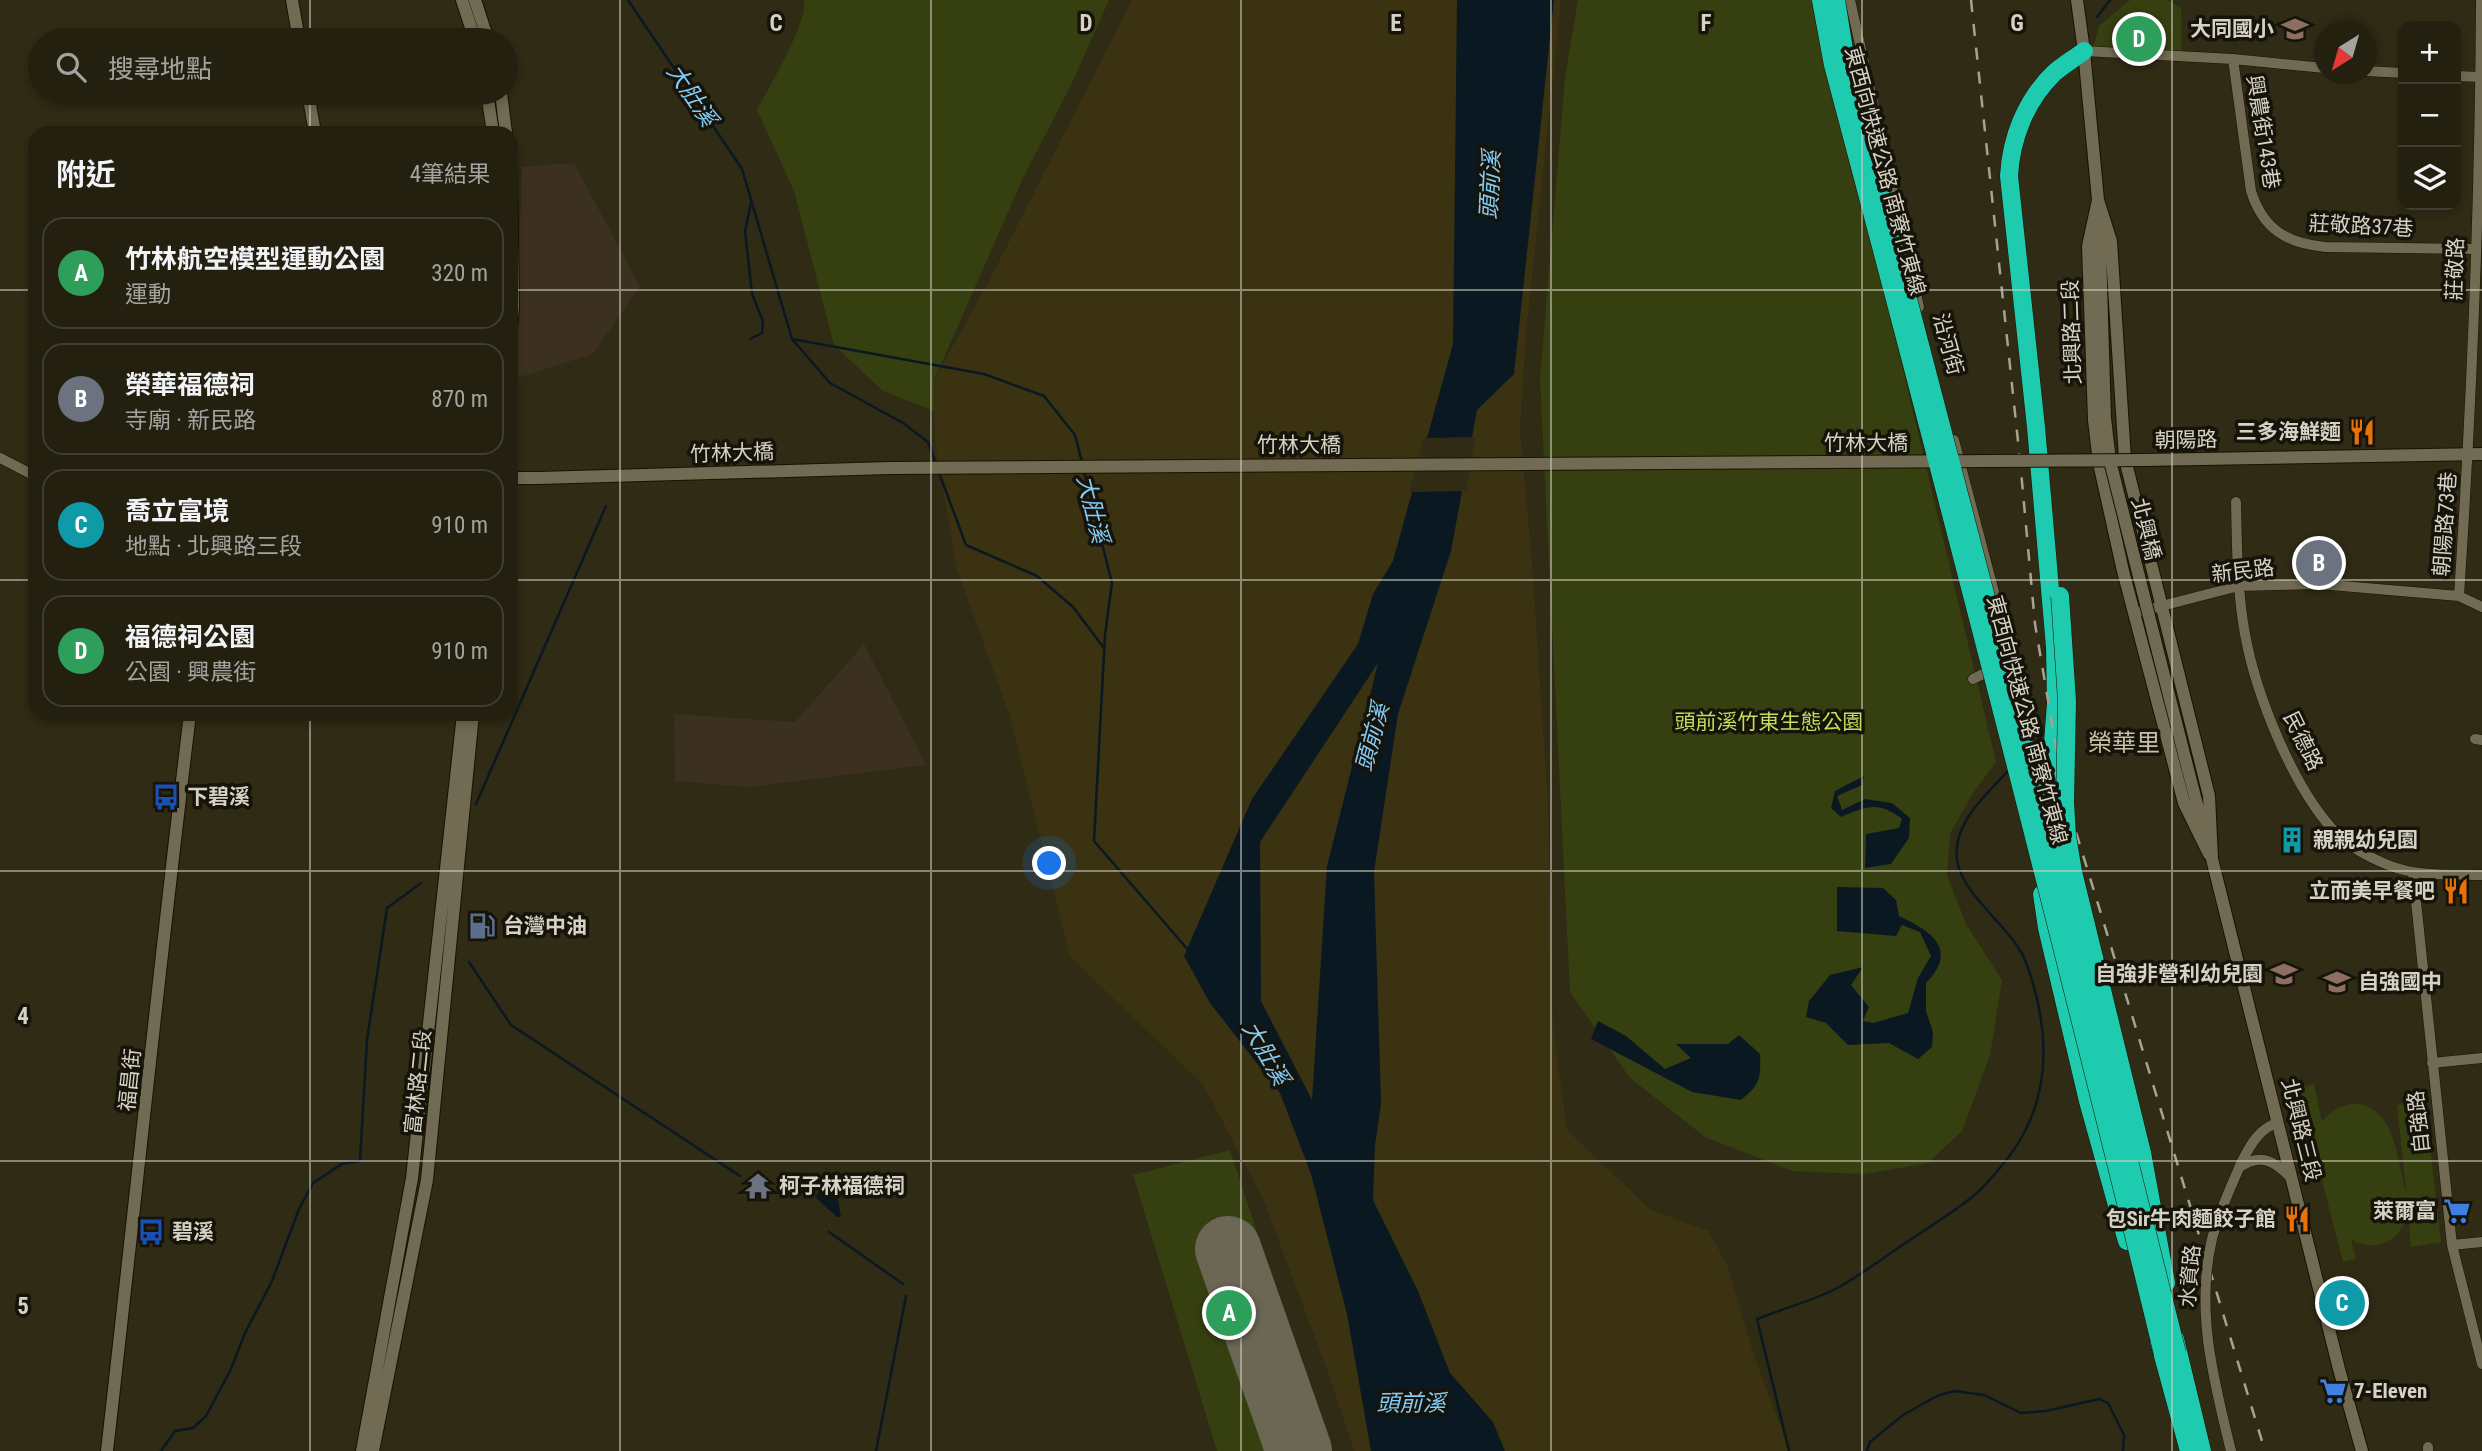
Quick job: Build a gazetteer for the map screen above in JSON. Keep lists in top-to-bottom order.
{
  "streets": {
    "highway": ["東西向快速公路 南寮竹東線"],
    "main road": [
      "北興路二段",
      "朝陽路",
      "竹林大橋",
      "北興橋",
      "福昌街",
      "富林路二段",
      "北興路三段"
    ],
    "street": [
      "興農街143巷",
      "莊敬路37巷",
      "莊敬路",
      "沿河街",
      "朝陽路73巷",
      "新民路",
      "民德路",
      "自強路",
      "水資路"
    ]
  },
  "crossings": [
    ["興農街143巷", "莊敬路37巷"],
    ["莊敬路37巷", "莊敬路"],
    ["莊敬路", "朝陽路"],
    ["莊敬路", "朝陽路73巷"],
    ["北興路二段", "朝陽路"],
    ["北興路二段", "北興橋"],
    ["北興路二段", "北興路三段"],
    ["朝陽路", "竹林大橋"],
    ["朝陽路", "朝陽路73巷"],
    ["朝陽路", "北興橋"],
    ["朝陽路", "北興路三段"],
    ["朝陽路73巷", "新民路"],
    ["北興橋", "北興路三段"],
    ["新民路", "民德路"],
    ["新民路", "北興路三段"],
    ["民德路", "自強路"],
    ["北興路三段", "水資路"]
  ],
  "districts": ["榮華里"],
  "water": ["大肚溪", "頭前溪"],
  "parks": ["頭前溪竹東生態公園"],
  "places": {
    "school or university": ["大同國小", "自強非營利幼兒園", "自強國中"],
    "restaurant": ["三多海鮮麵", "立而美早餐吧", "包Sir牛肉麵餃子館"],
    "bus stop": ["下碧溪", "碧溪"],
    "building": ["親親幼兒園"],
    "fuel station": ["台灣中油"],
    "temple": ["柯子林福德祠"],
    "supermarket": ["萊爾富", "7-Eleven"]
  },
  "north": "bottom left",
  "page": {
    "pins": [
      "D",
      "B",
      "C",
      "A"
    ],
    "map_buttons": ["+", "−"],
    "search": "搜尋地點",
    "heading": ["附近", "4筆結果"],
    "list": [
      {
        "mark": "A",
        "name": "竹林航空模型運動公園",
        "note": "運動",
        "value": "320 m"
      },
      {
        "mark": "B",
        "name": "榮華福德祠",
        "note": "寺廟 · 新民路",
        "value": "870 m"
      },
      {
        "mark": "C",
        "name": "喬立富境",
        "note": "地點 · 北興路三段",
        "value": "910 m"
      },
      {
        "mark": "D",
        "name": "福德祠公園",
        "note": "公園 · 興農街",
        "value": "910 m"
      }
    ]
  },
  "grid": {
    "columns": [
      "C",
      "D",
      "E",
      "F",
      "G"
    ],
    "rows": ["4", "5"]
  }
}
